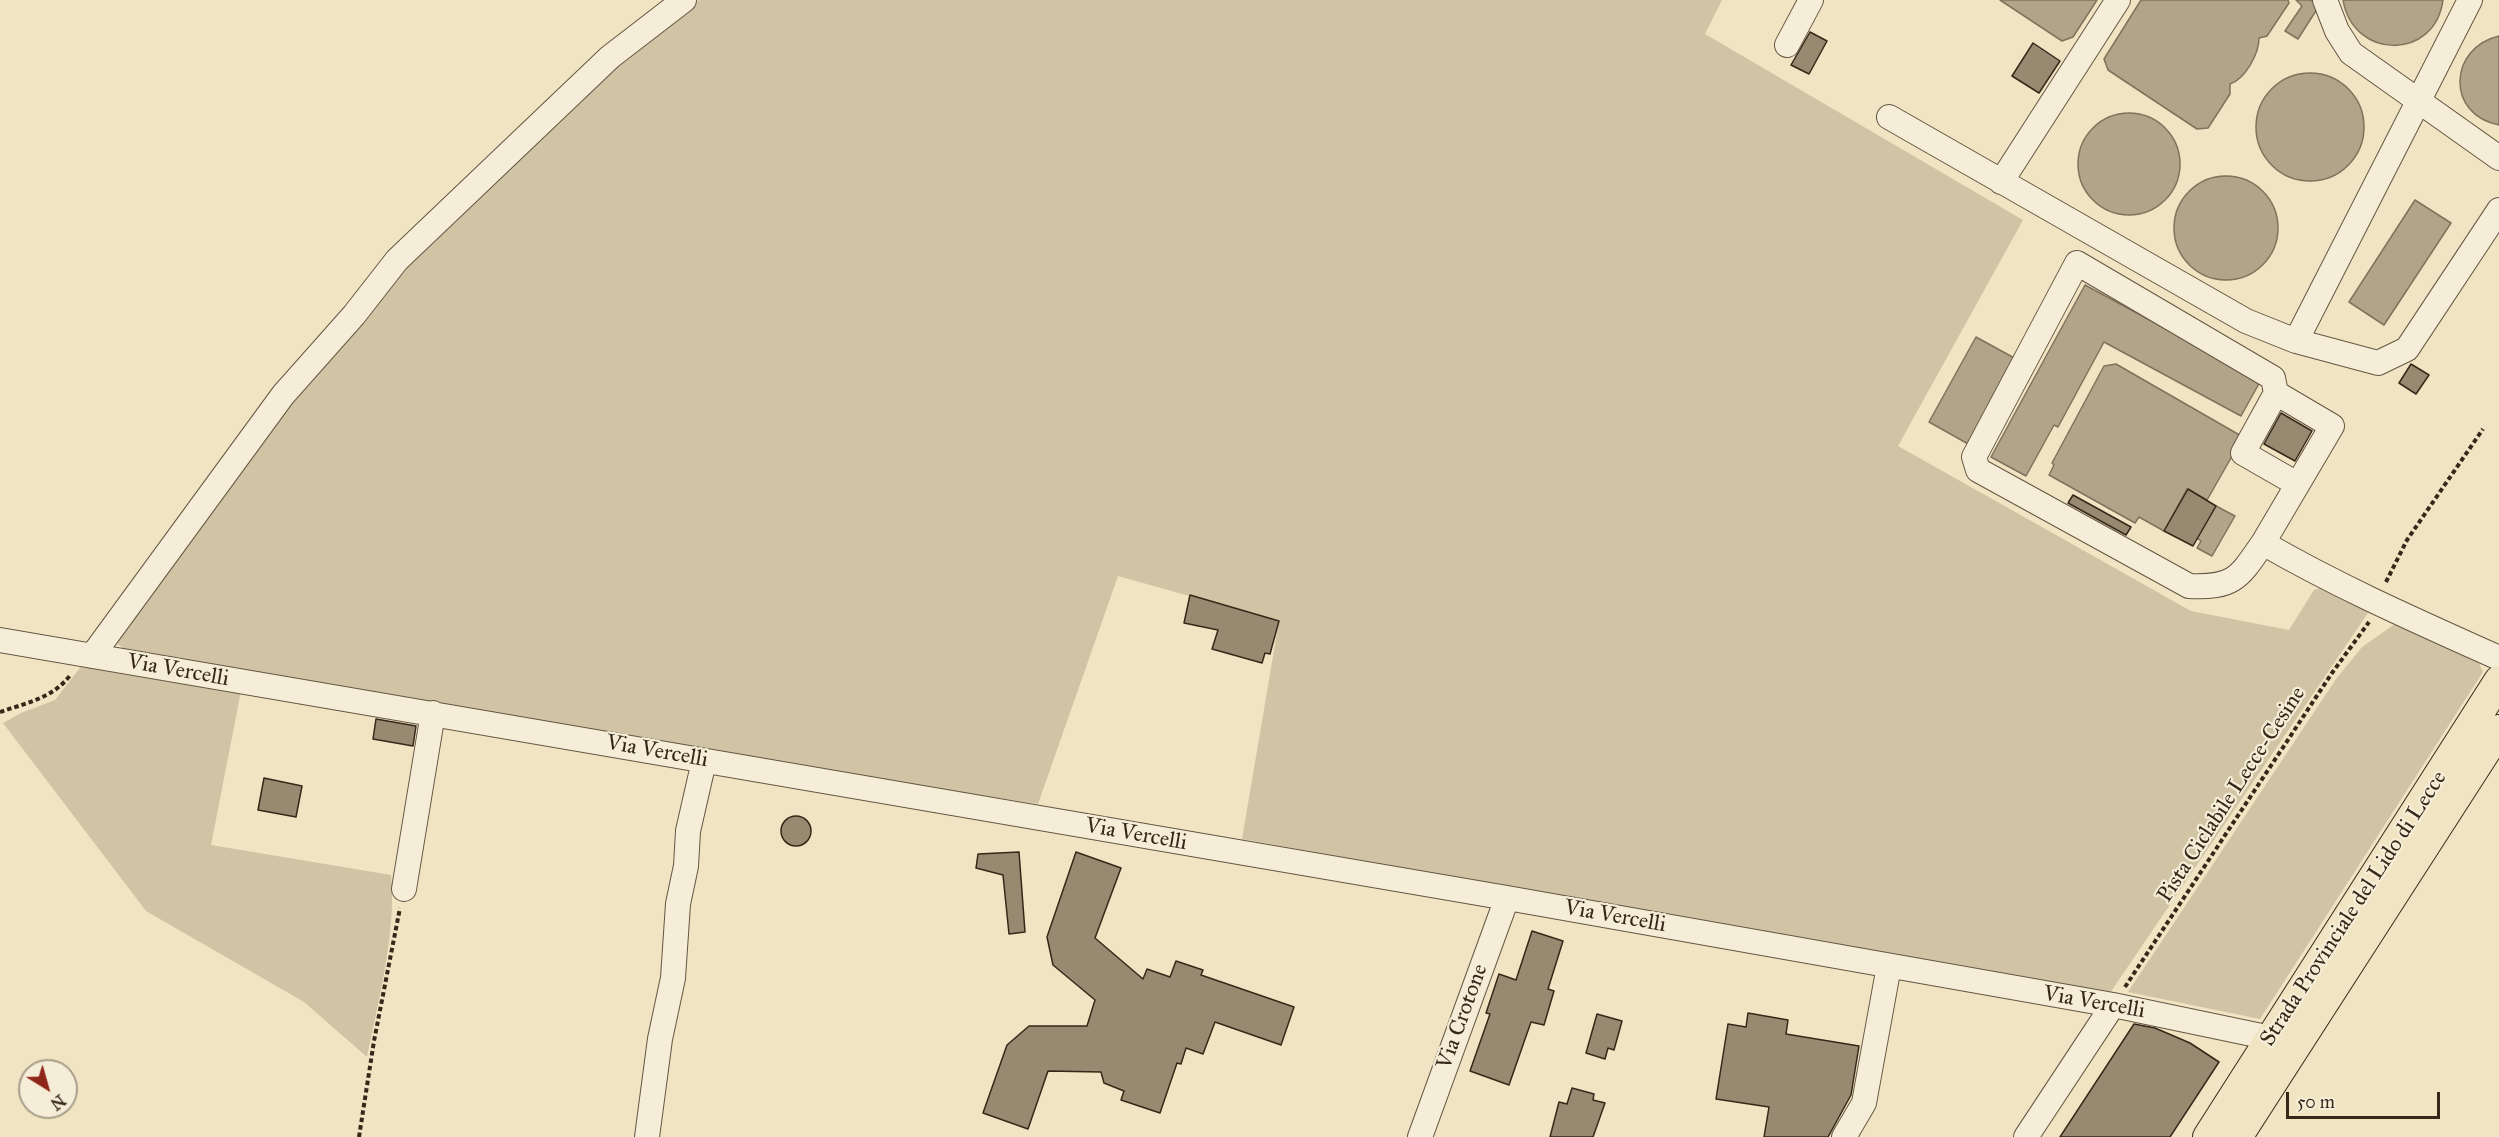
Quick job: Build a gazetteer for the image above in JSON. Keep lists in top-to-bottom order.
{
  "streets": {
    "main road": ["Strada Provinciale del Lido di Lecce"],
    "street": ["Via Vercelli", "Via Crotone"],
    "path": ["Pista Ciclabile Lecce-Cesine"]
  },
  "crossings": [
    ["Via Vercelli", "Pista Ciclabile Lecce-Cesine"],
    ["Via Vercelli", "Strada Provinciale del Lido di Lecce"],
    ["Via Vercelli", "Via Crotone"]
  ],
  "scale_bar": "50 m",
  "north": "bottom right"
}
